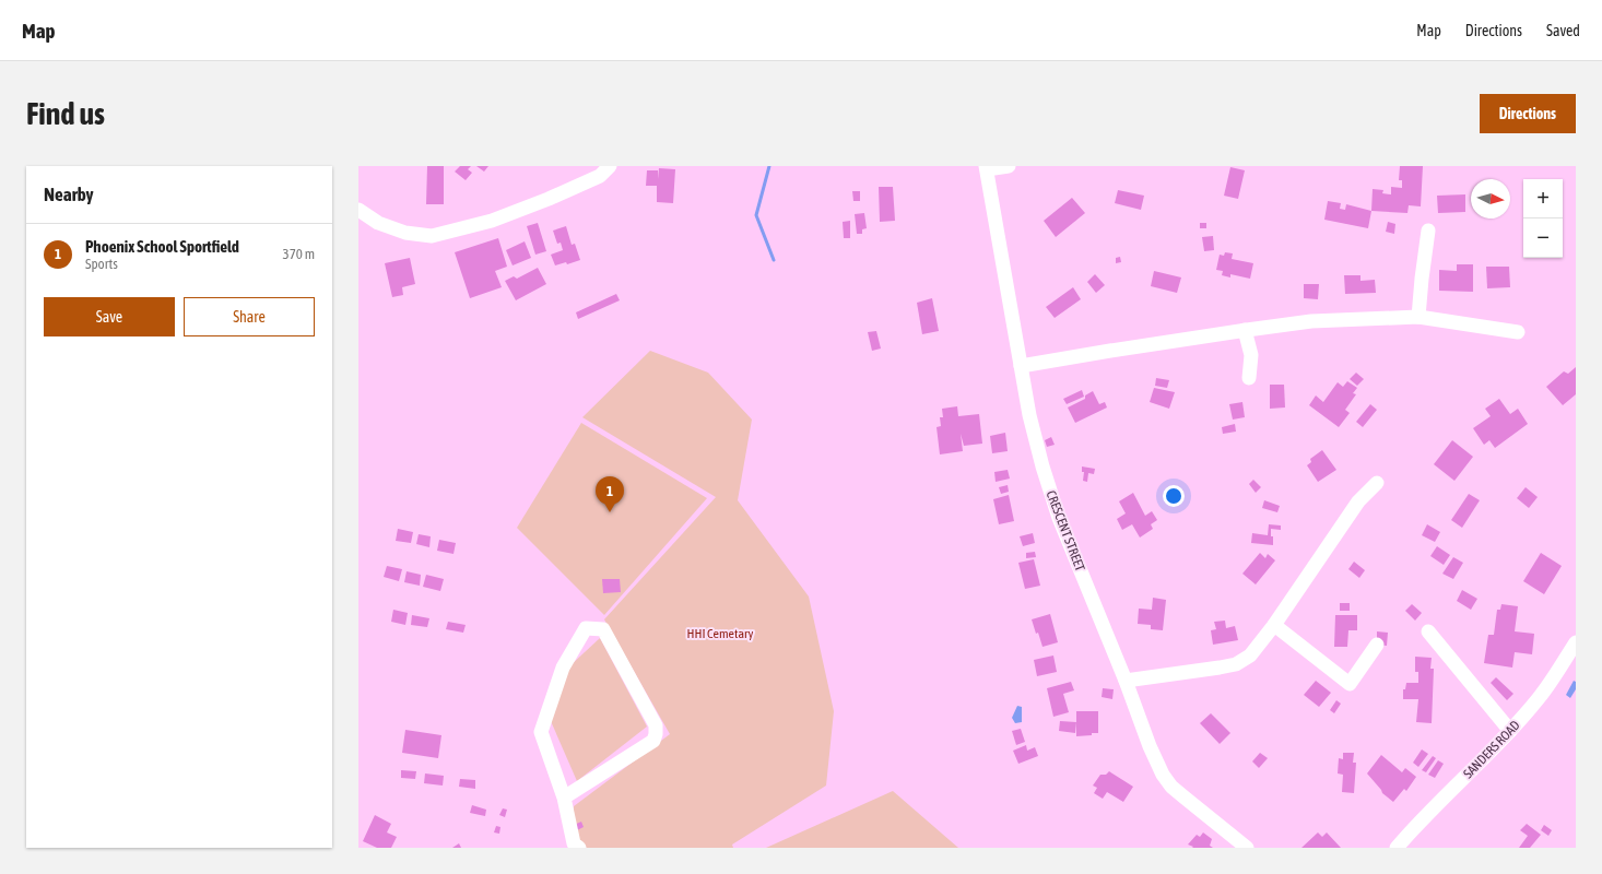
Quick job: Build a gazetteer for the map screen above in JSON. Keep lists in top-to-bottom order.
{
  "streets": {
    "street": ["CRESCENT STREET", "SANDERS ROAD"]
  },
  "parks": ["HHI Cemetary"],
  "north": "right",
  "page": {
    "header": "Map",
    "nav": ["Map", "Directions", "Saved"],
    "buttons": [
      "Directions",
      ["Save", "Share"]
    ],
    "title": "Find us",
    "heading": "Nearby",
    "map_buttons": ["+", "−"],
    "list": [
      {
        "mark": "1",
        "name": "Phoenix School Sportfield",
        "note": "Sports",
        "value": "370 m"
      }
    ],
    "pins": "1"
  }
}
